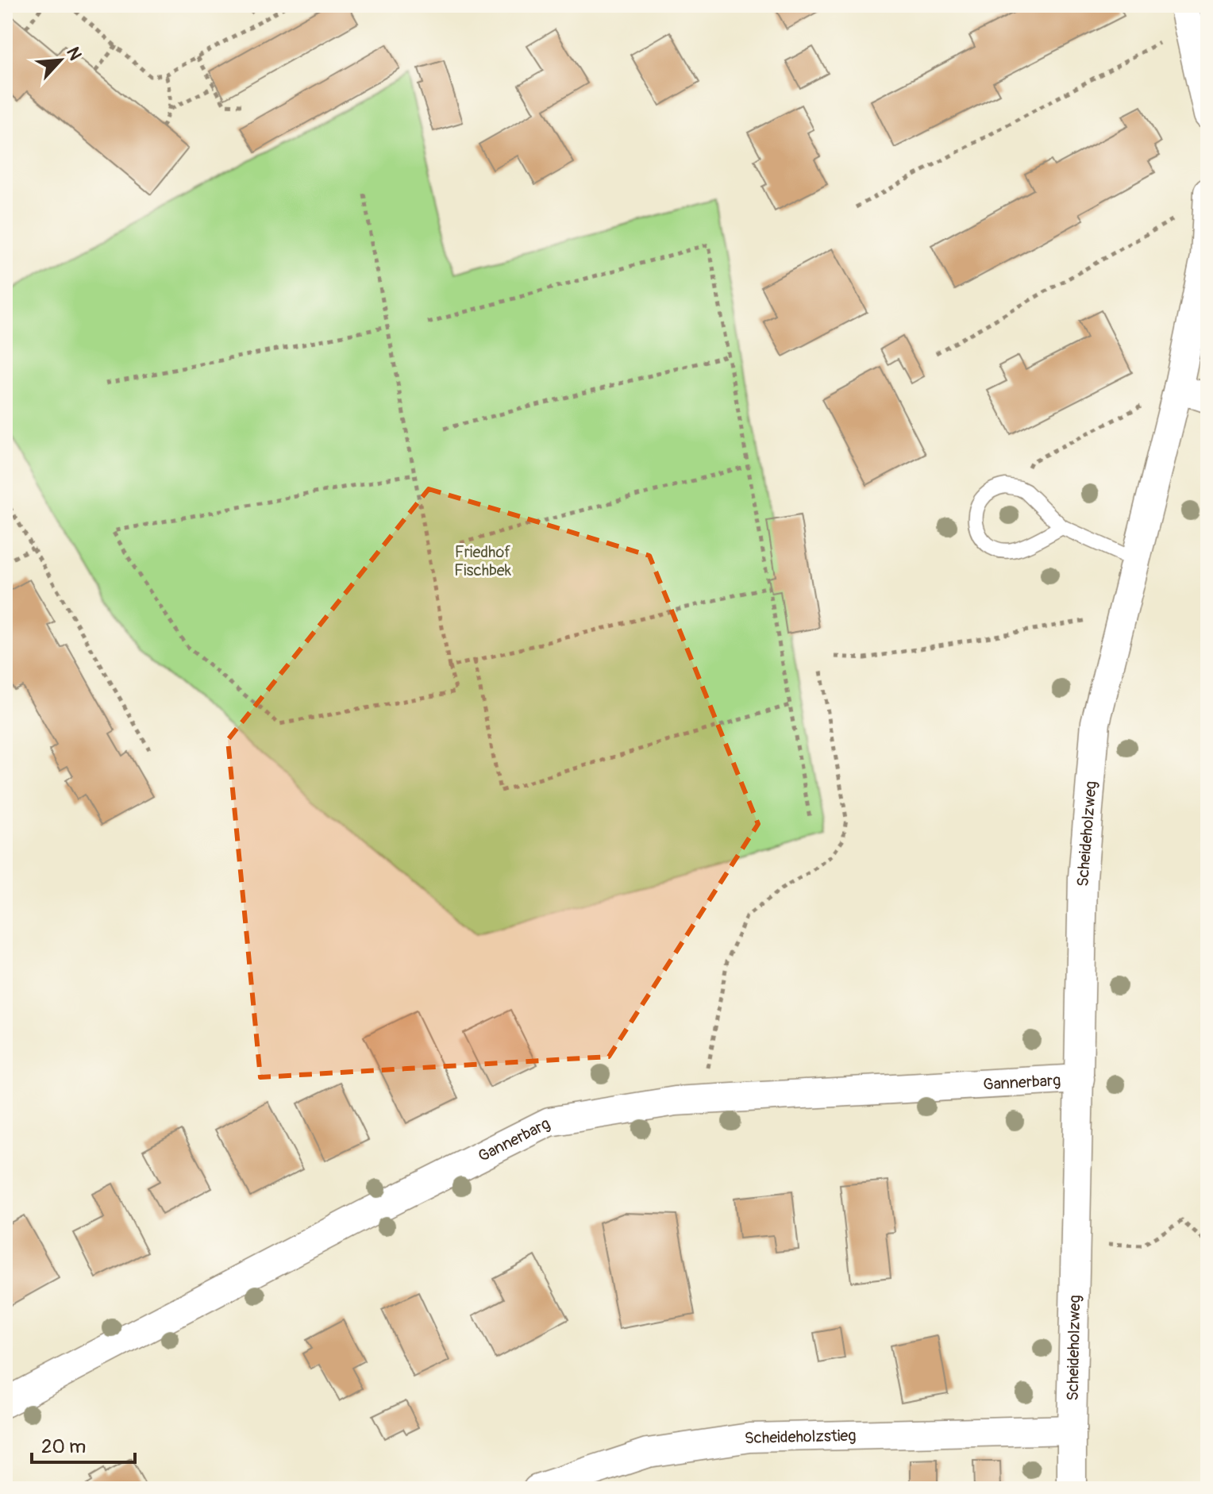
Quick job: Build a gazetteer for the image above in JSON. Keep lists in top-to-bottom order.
{
  "streets": {
    "street": ["Scheideholzweg", "Gannerbarg", "Scheideholzstieg"]
  },
  "crossings": [
    ["Scheideholzweg", "Gannerbarg"],
    ["Scheideholzweg", "Scheideholzstieg"]
  ],
  "parks": ["Friedhof Fischbek"],
  "scale_bar": "20 m",
  "north": "top right"
}
